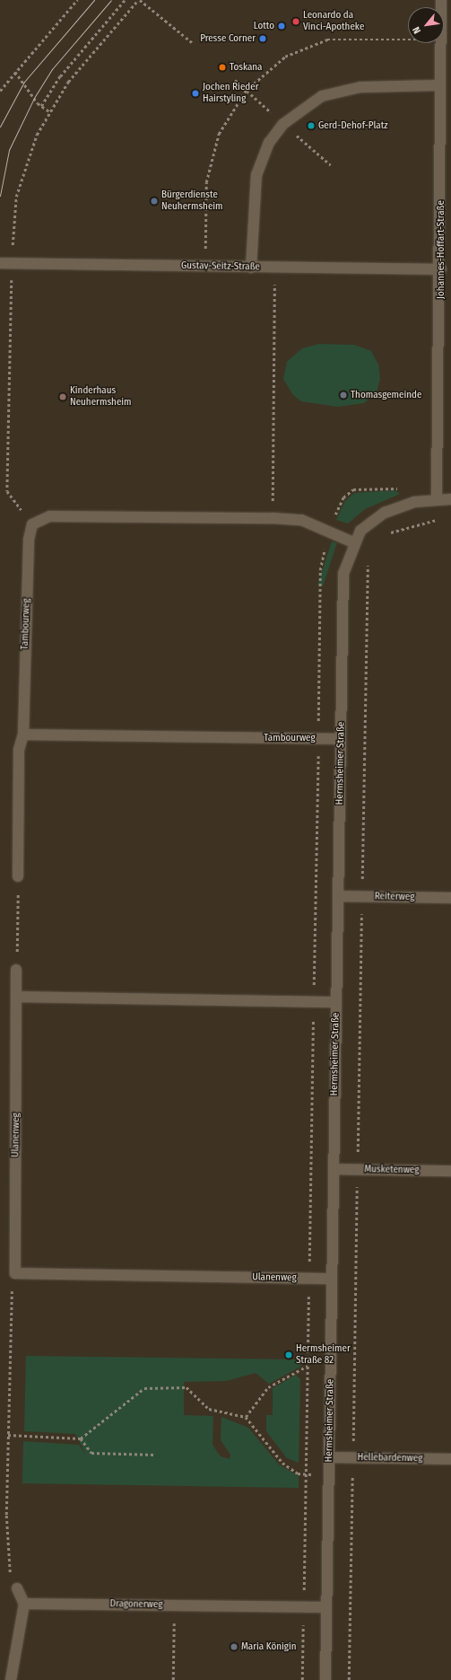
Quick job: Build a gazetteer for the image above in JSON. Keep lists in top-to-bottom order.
{
  "streets": {
    "street": [
      "Johannes-Hoffart-Straße",
      "Gustav-Seitz-Straße",
      "Tambourweg",
      "Hermsheimer Straße",
      "Reiterweg",
      "Ulanenweg",
      "Musketenweg",
      "Hellebardenweg",
      "Dragonerweg"
    ]
  },
  "crossings": [
    ["Johannes-Hoffart-Straße", "Gustav-Seitz-Straße"],
    ["Johannes-Hoffart-Straße", "Hermsheimer Straße"],
    ["Tambourweg", "Hermsheimer Straße"],
    ["Hermsheimer Straße", "Reiterweg"],
    ["Hermsheimer Straße", "Ulanenweg"],
    ["Hermsheimer Straße", "Musketenweg"],
    ["Hermsheimer Straße", "Hellebardenweg"],
    ["Hermsheimer Straße", "Dragonerweg"]
  ],
  "places": [
    "Leonardo da Vinci-Apotheke",
    "Lotto",
    "Presse Corner",
    "Toskana",
    "Jochen Rieder Hairstyling",
    "Gerd-Dehof-Platz",
    "Bürgerdienste Neuhermsheim",
    "Thomasgemeinde",
    "Kinderhaus Neuhermsheim",
    "Hermsheimer Straße 82",
    "Maria Königin"
  ],
  "north": "bottom left"
}
